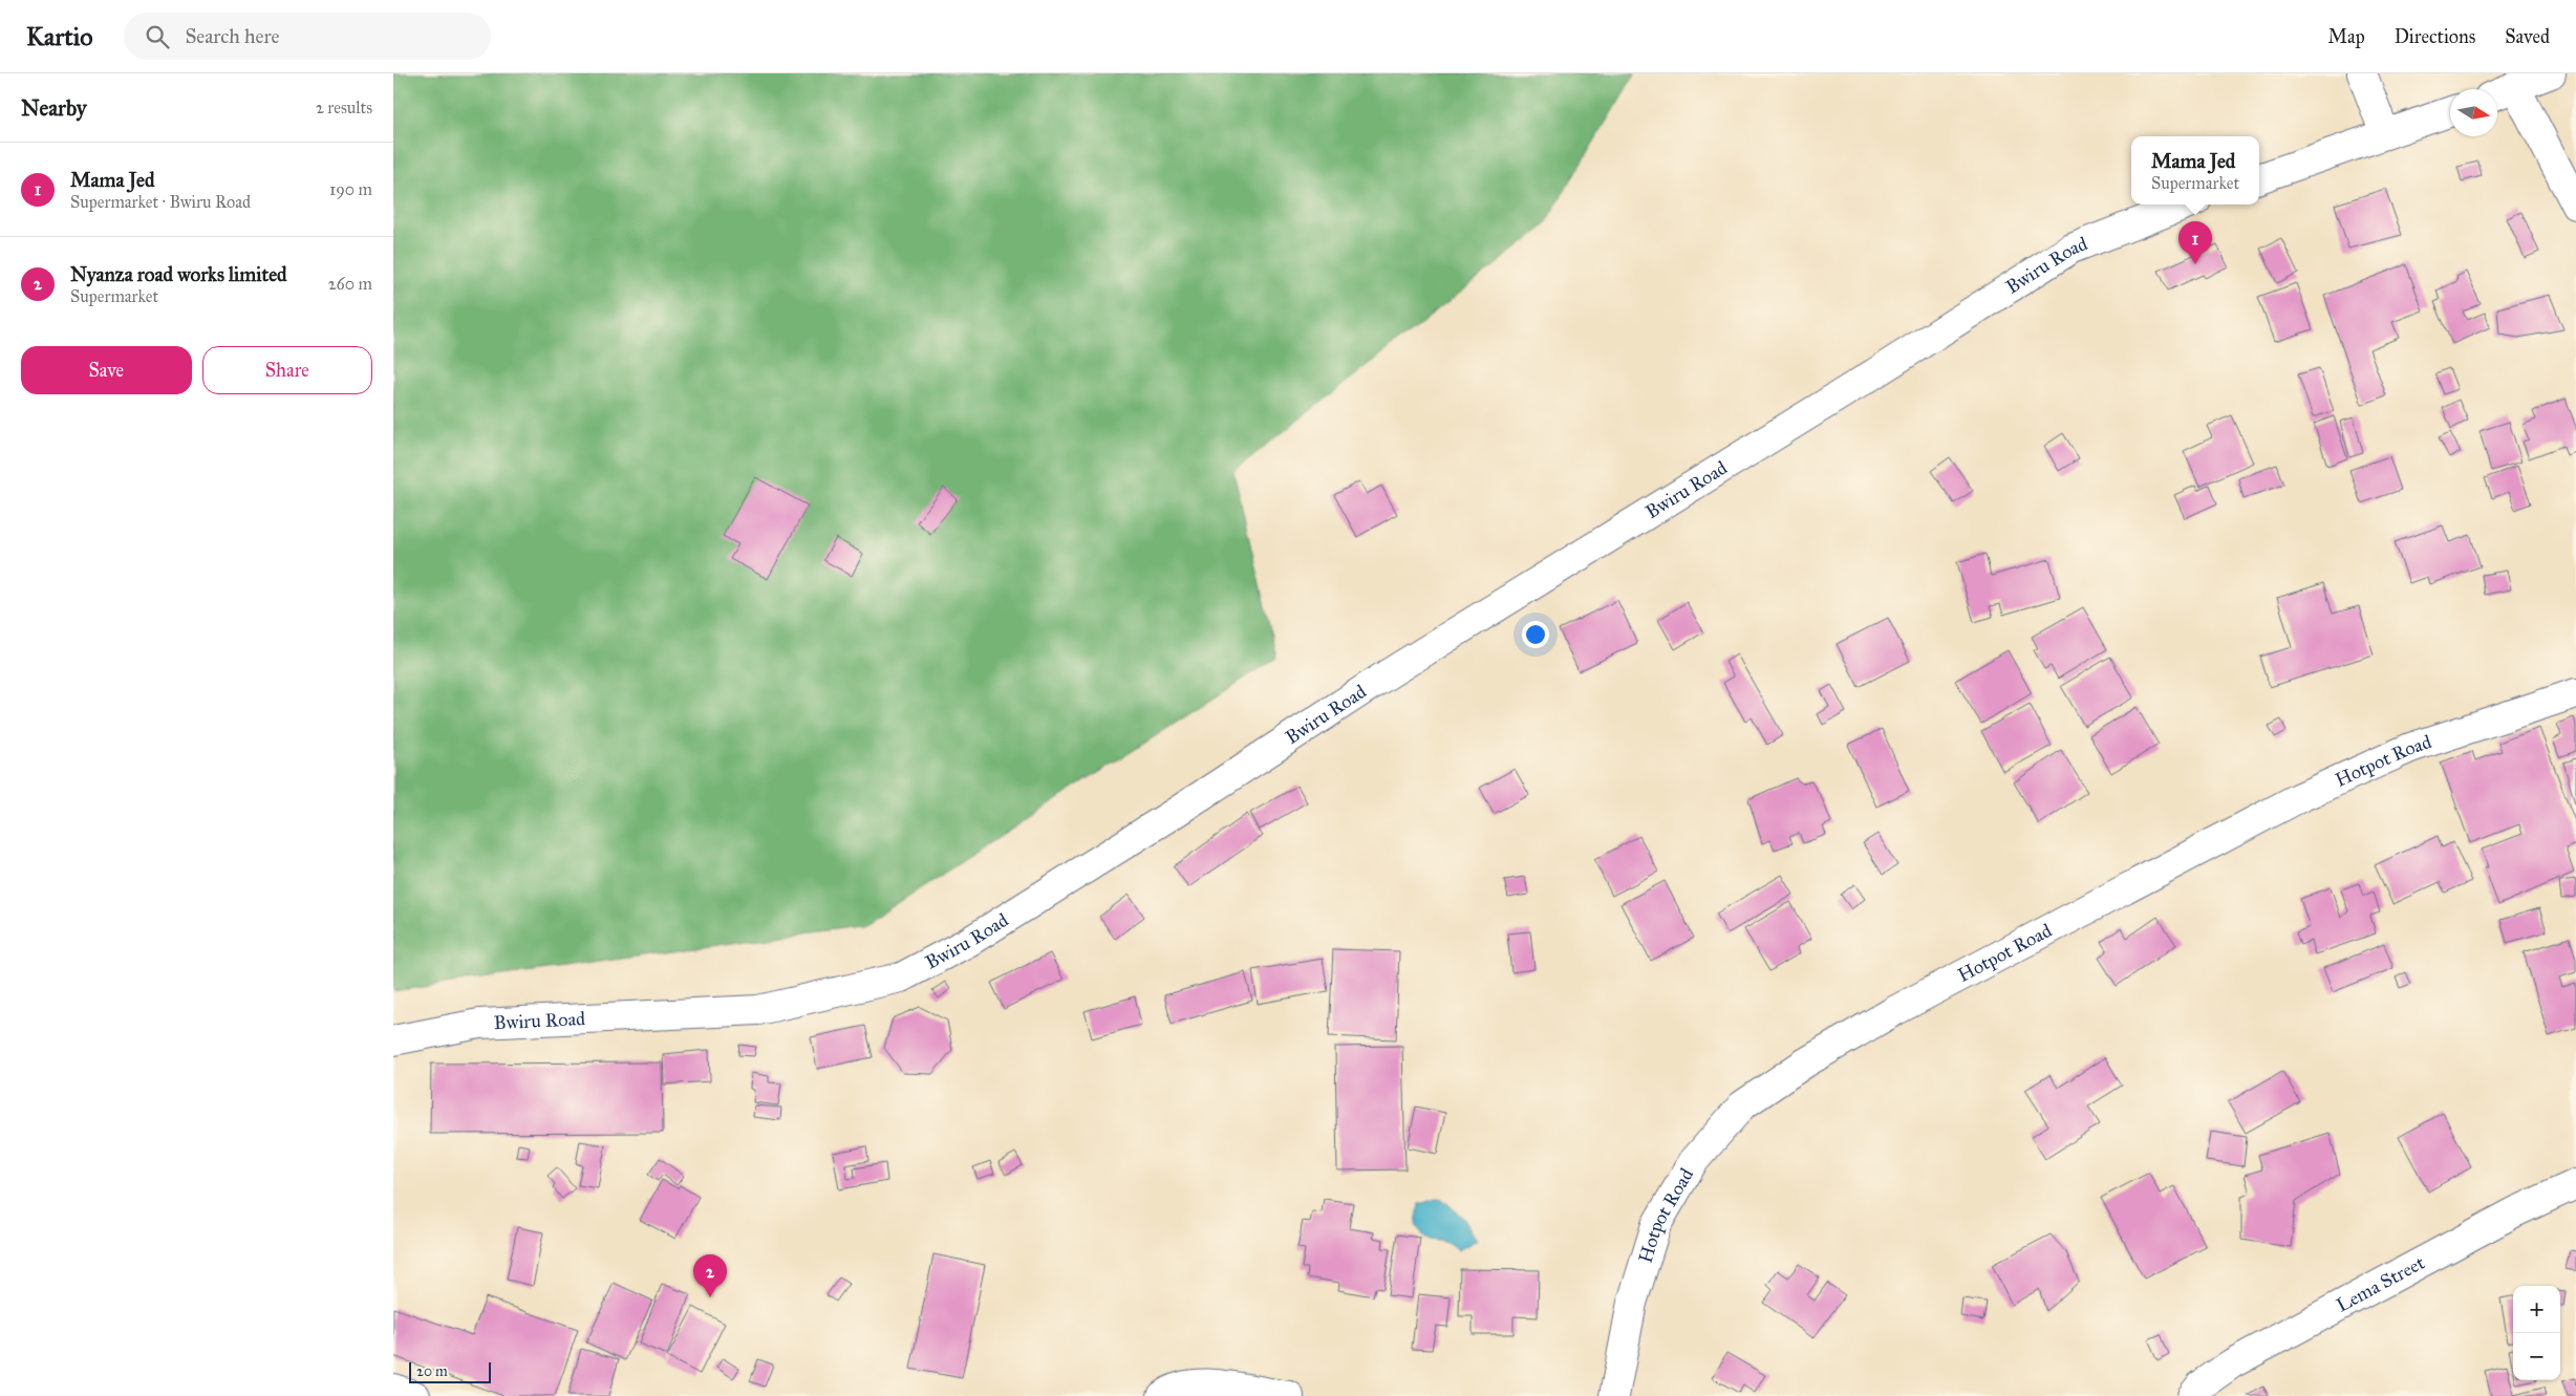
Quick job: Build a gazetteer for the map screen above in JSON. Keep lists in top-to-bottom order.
{
  "streets": {
    "main road": ["Bwiru Road", "Hotpot Road", "Lema Street"]
  },
  "scale_bar": "20 m",
  "north": "right",
  "page": {
    "header": "Kartio",
    "search": "Search here",
    "nav": ["Map", "Directions", "Saved"],
    "heading": ["Nearby", "2 results"],
    "popup": ["Mama Jed", "Supermarket"],
    "list": [
      {
        "mark": "1",
        "name": "Mama Jed",
        "note": "Supermarket · Bwiru Road",
        "value": "190 m"
      },
      {
        "mark": "2",
        "name": "Nyanza road works limited",
        "note": "Supermarket",
        "value": "260 m"
      }
    ],
    "pins": ["1", "2"],
    "buttons": ["Save", "Share"],
    "map_buttons": ["+", "−"],
    "scale": "20 m"
  }
}
